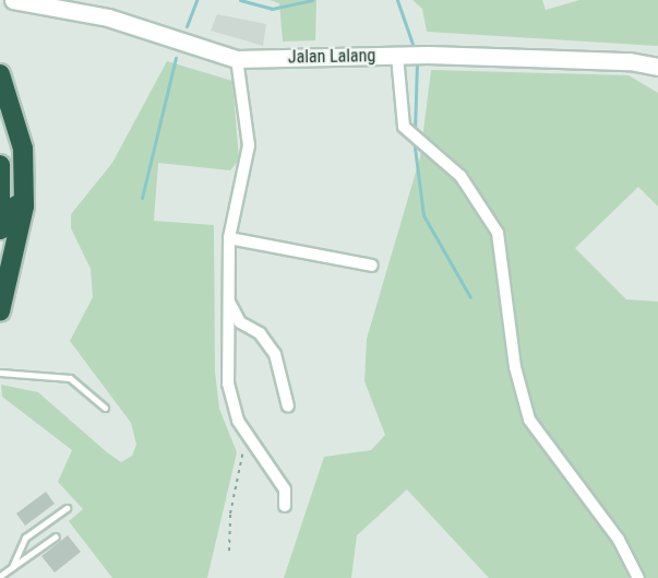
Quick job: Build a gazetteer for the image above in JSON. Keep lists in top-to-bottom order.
{
  "streets": {
    "street": ["Jalan Lalang"]
  }
}
